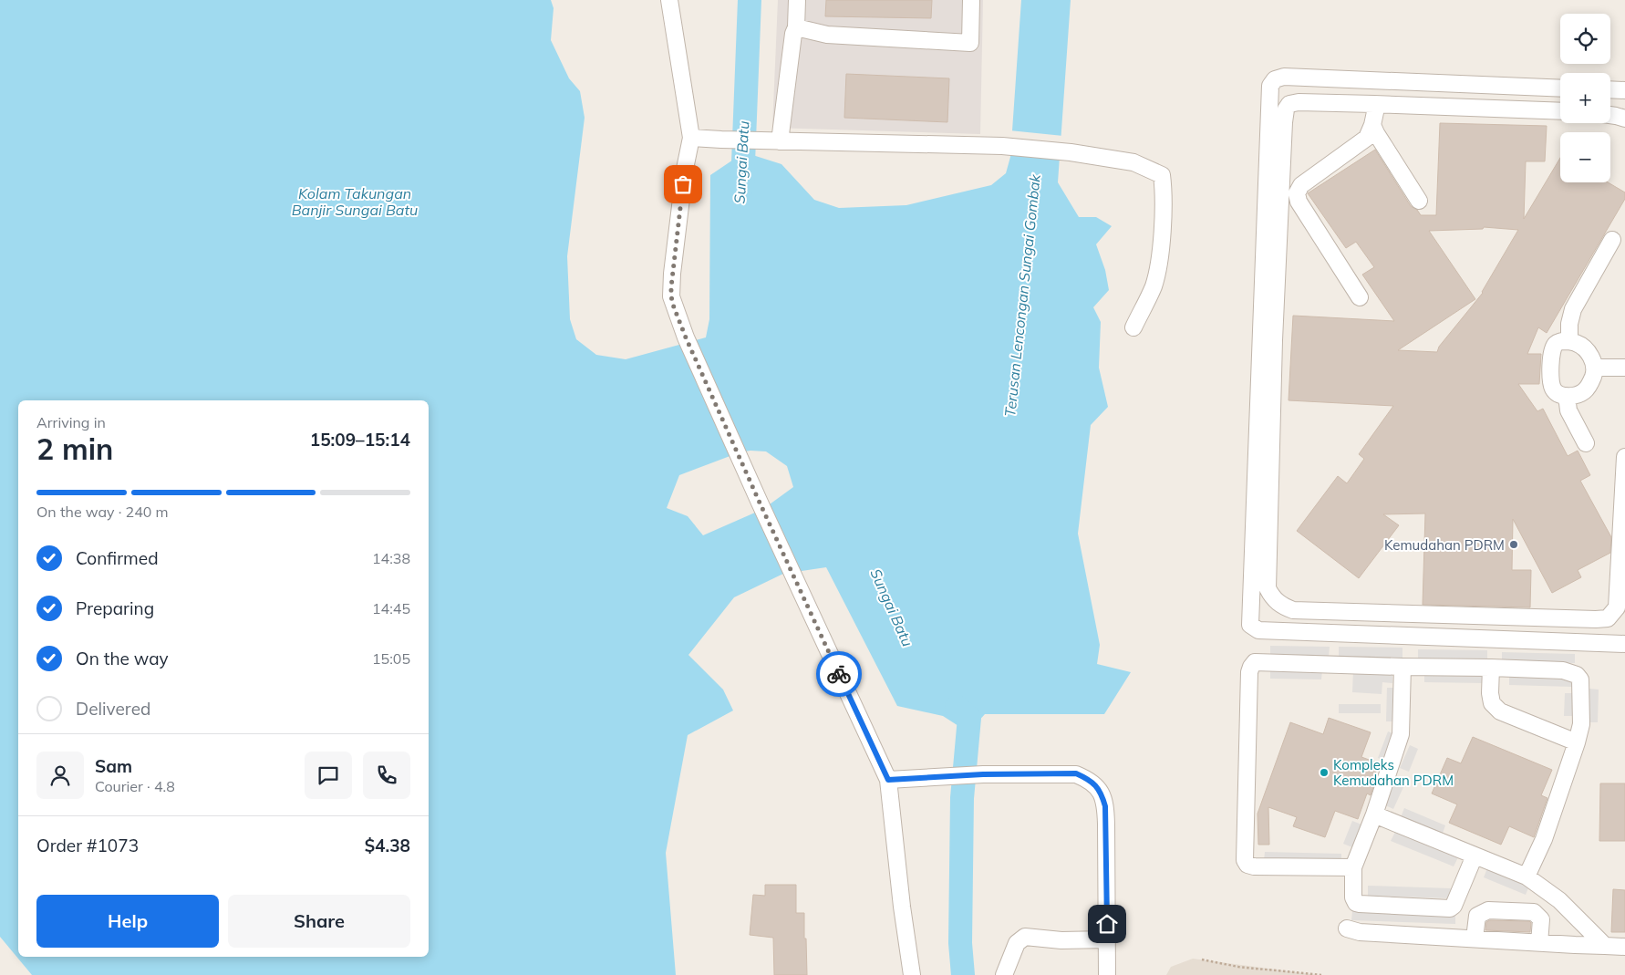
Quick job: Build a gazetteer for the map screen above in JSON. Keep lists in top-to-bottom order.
{
  "water": ["Sungai Batu", "Kolam Takungan Banjir Sungai Batu", "Terusan Lencongan Sungai Gombak"],
  "places": ["Kemudahan PDRM", "Kompleks Kemudahan PDRM"],
  "page": {
    "map_buttons": ["+", "−"],
    "heading": ["2 min", "Arriving in", "15:09–15:14"],
    "panel": [
      "Sam",
      "Courier · 4.8",
      "Order #1073",
      "$4.38"
    ],
    "bar": "On the way · 240 m",
    "list": [
      ["Confirmed", "14:38"],
      ["Preparing", "14:45"],
      ["On the way", "15:05"],
      "Delivered"
    ],
    "buttons": ["Help", "Share"]
  }
}
